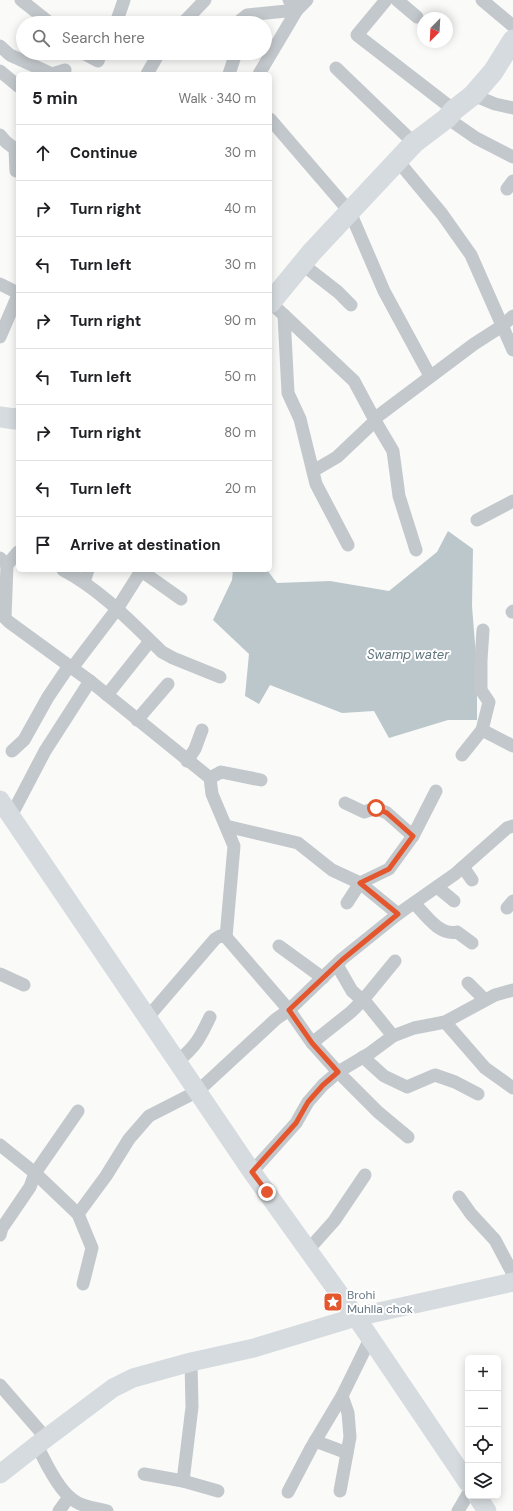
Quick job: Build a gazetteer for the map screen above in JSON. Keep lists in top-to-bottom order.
{
  "water": ["Swamp water"],
  "places": {
    "place": ["Brohi Muhlla chok"]
  },
  "north": "bottom left",
  "page": {
    "search": "Search here",
    "heading": ["5 min", "Walk · 340 m"],
    "list": [
      ["Continue", "30 m"],
      ["Turn right", "40 m"],
      ["Turn left", "30 m"],
      ["Turn right", "90 m"],
      ["Turn left", "50 m"],
      ["Turn right", "80 m"],
      ["Turn left", "20 m"],
      "Arrive at destination"
    ],
    "map_buttons": ["+", "−"]
  }
}
